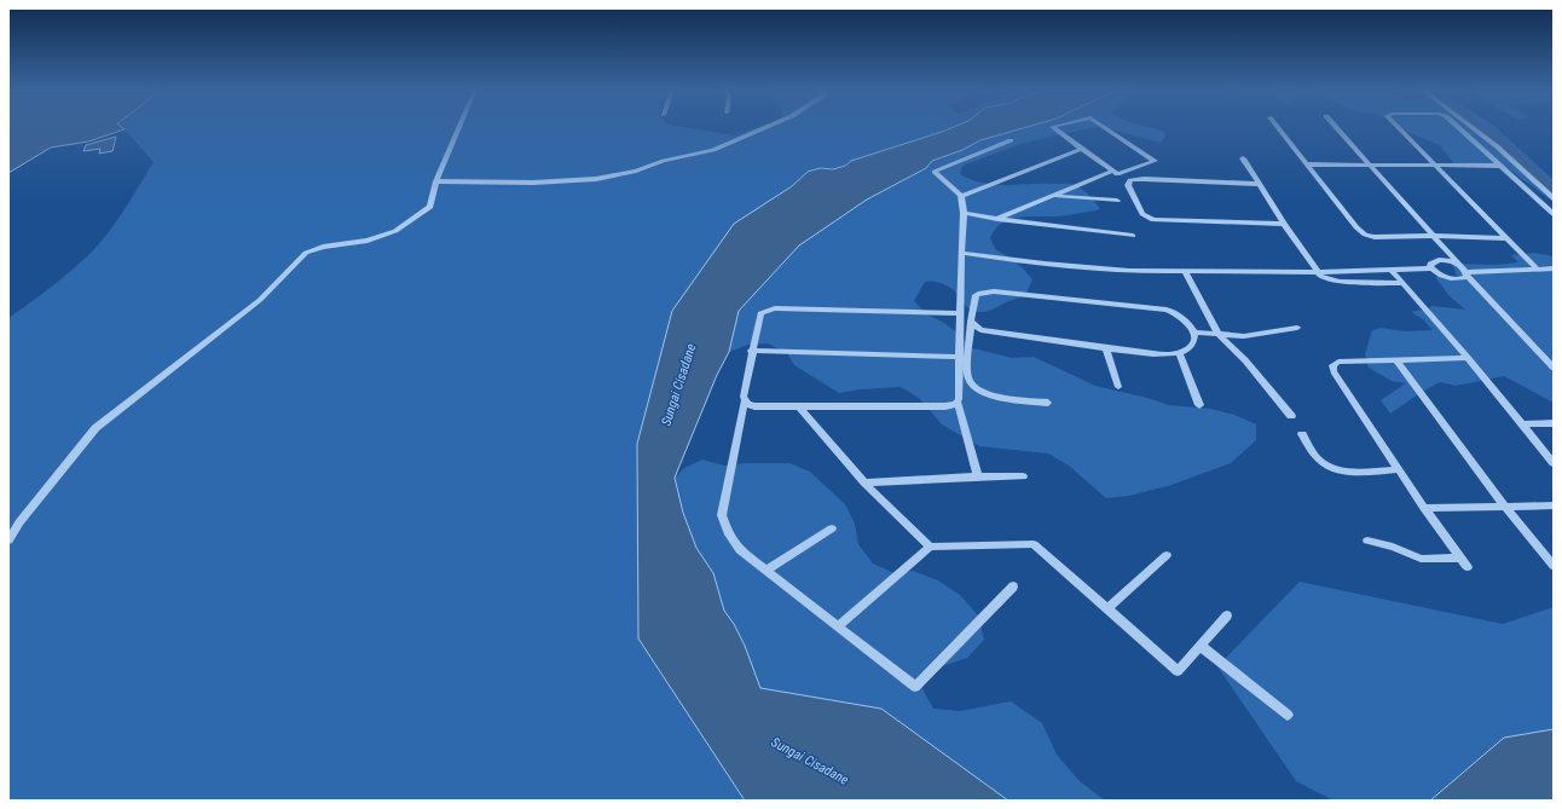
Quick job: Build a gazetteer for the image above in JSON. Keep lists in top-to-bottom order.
{
  "water": ["Sungai Cisadane"]
}
